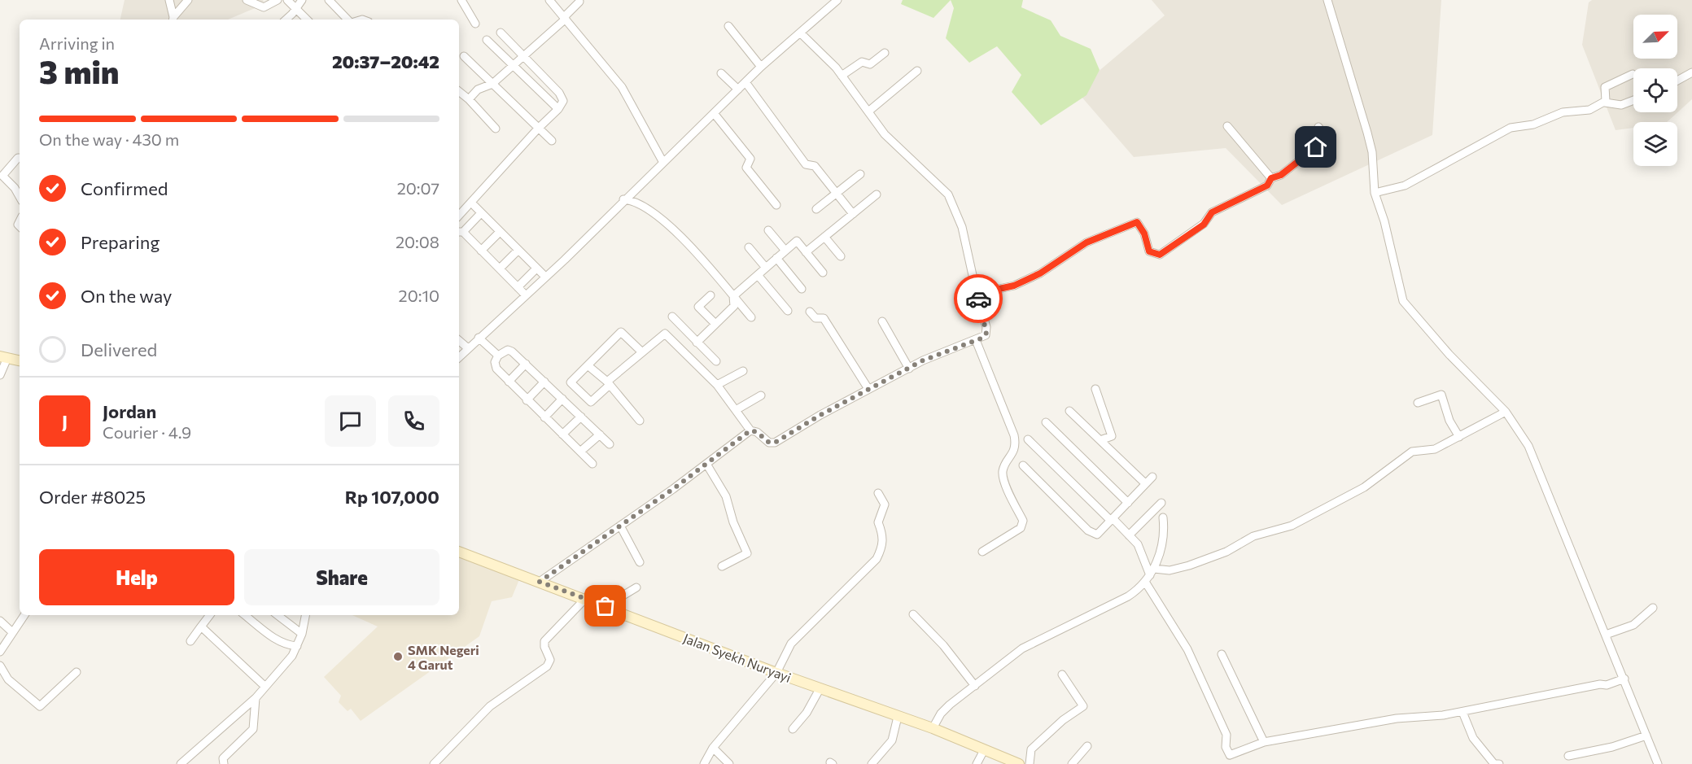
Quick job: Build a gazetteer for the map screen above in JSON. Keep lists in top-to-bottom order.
{
  "streets": {
    "main road": ["Jalan Syekh Nuryayi"]
  },
  "places": ["SMK Negeri 4 Garut"],
  "north": "top right",
  "page": {
    "heading": ["3 min", "Arriving in", "20:37–20:42"],
    "panel": [
      "Jordan",
      "Courier · 4.9",
      "Order #8025",
      "Rp 107,000"
    ],
    "bar": "On the way · 430 m",
    "list": [
      ["Confirmed", "20:07"],
      ["Preparing", "20:08"],
      ["On the way", "20:10"],
      "Delivered"
    ],
    "round": "J",
    "buttons": ["Help", "Share"]
  }
}
